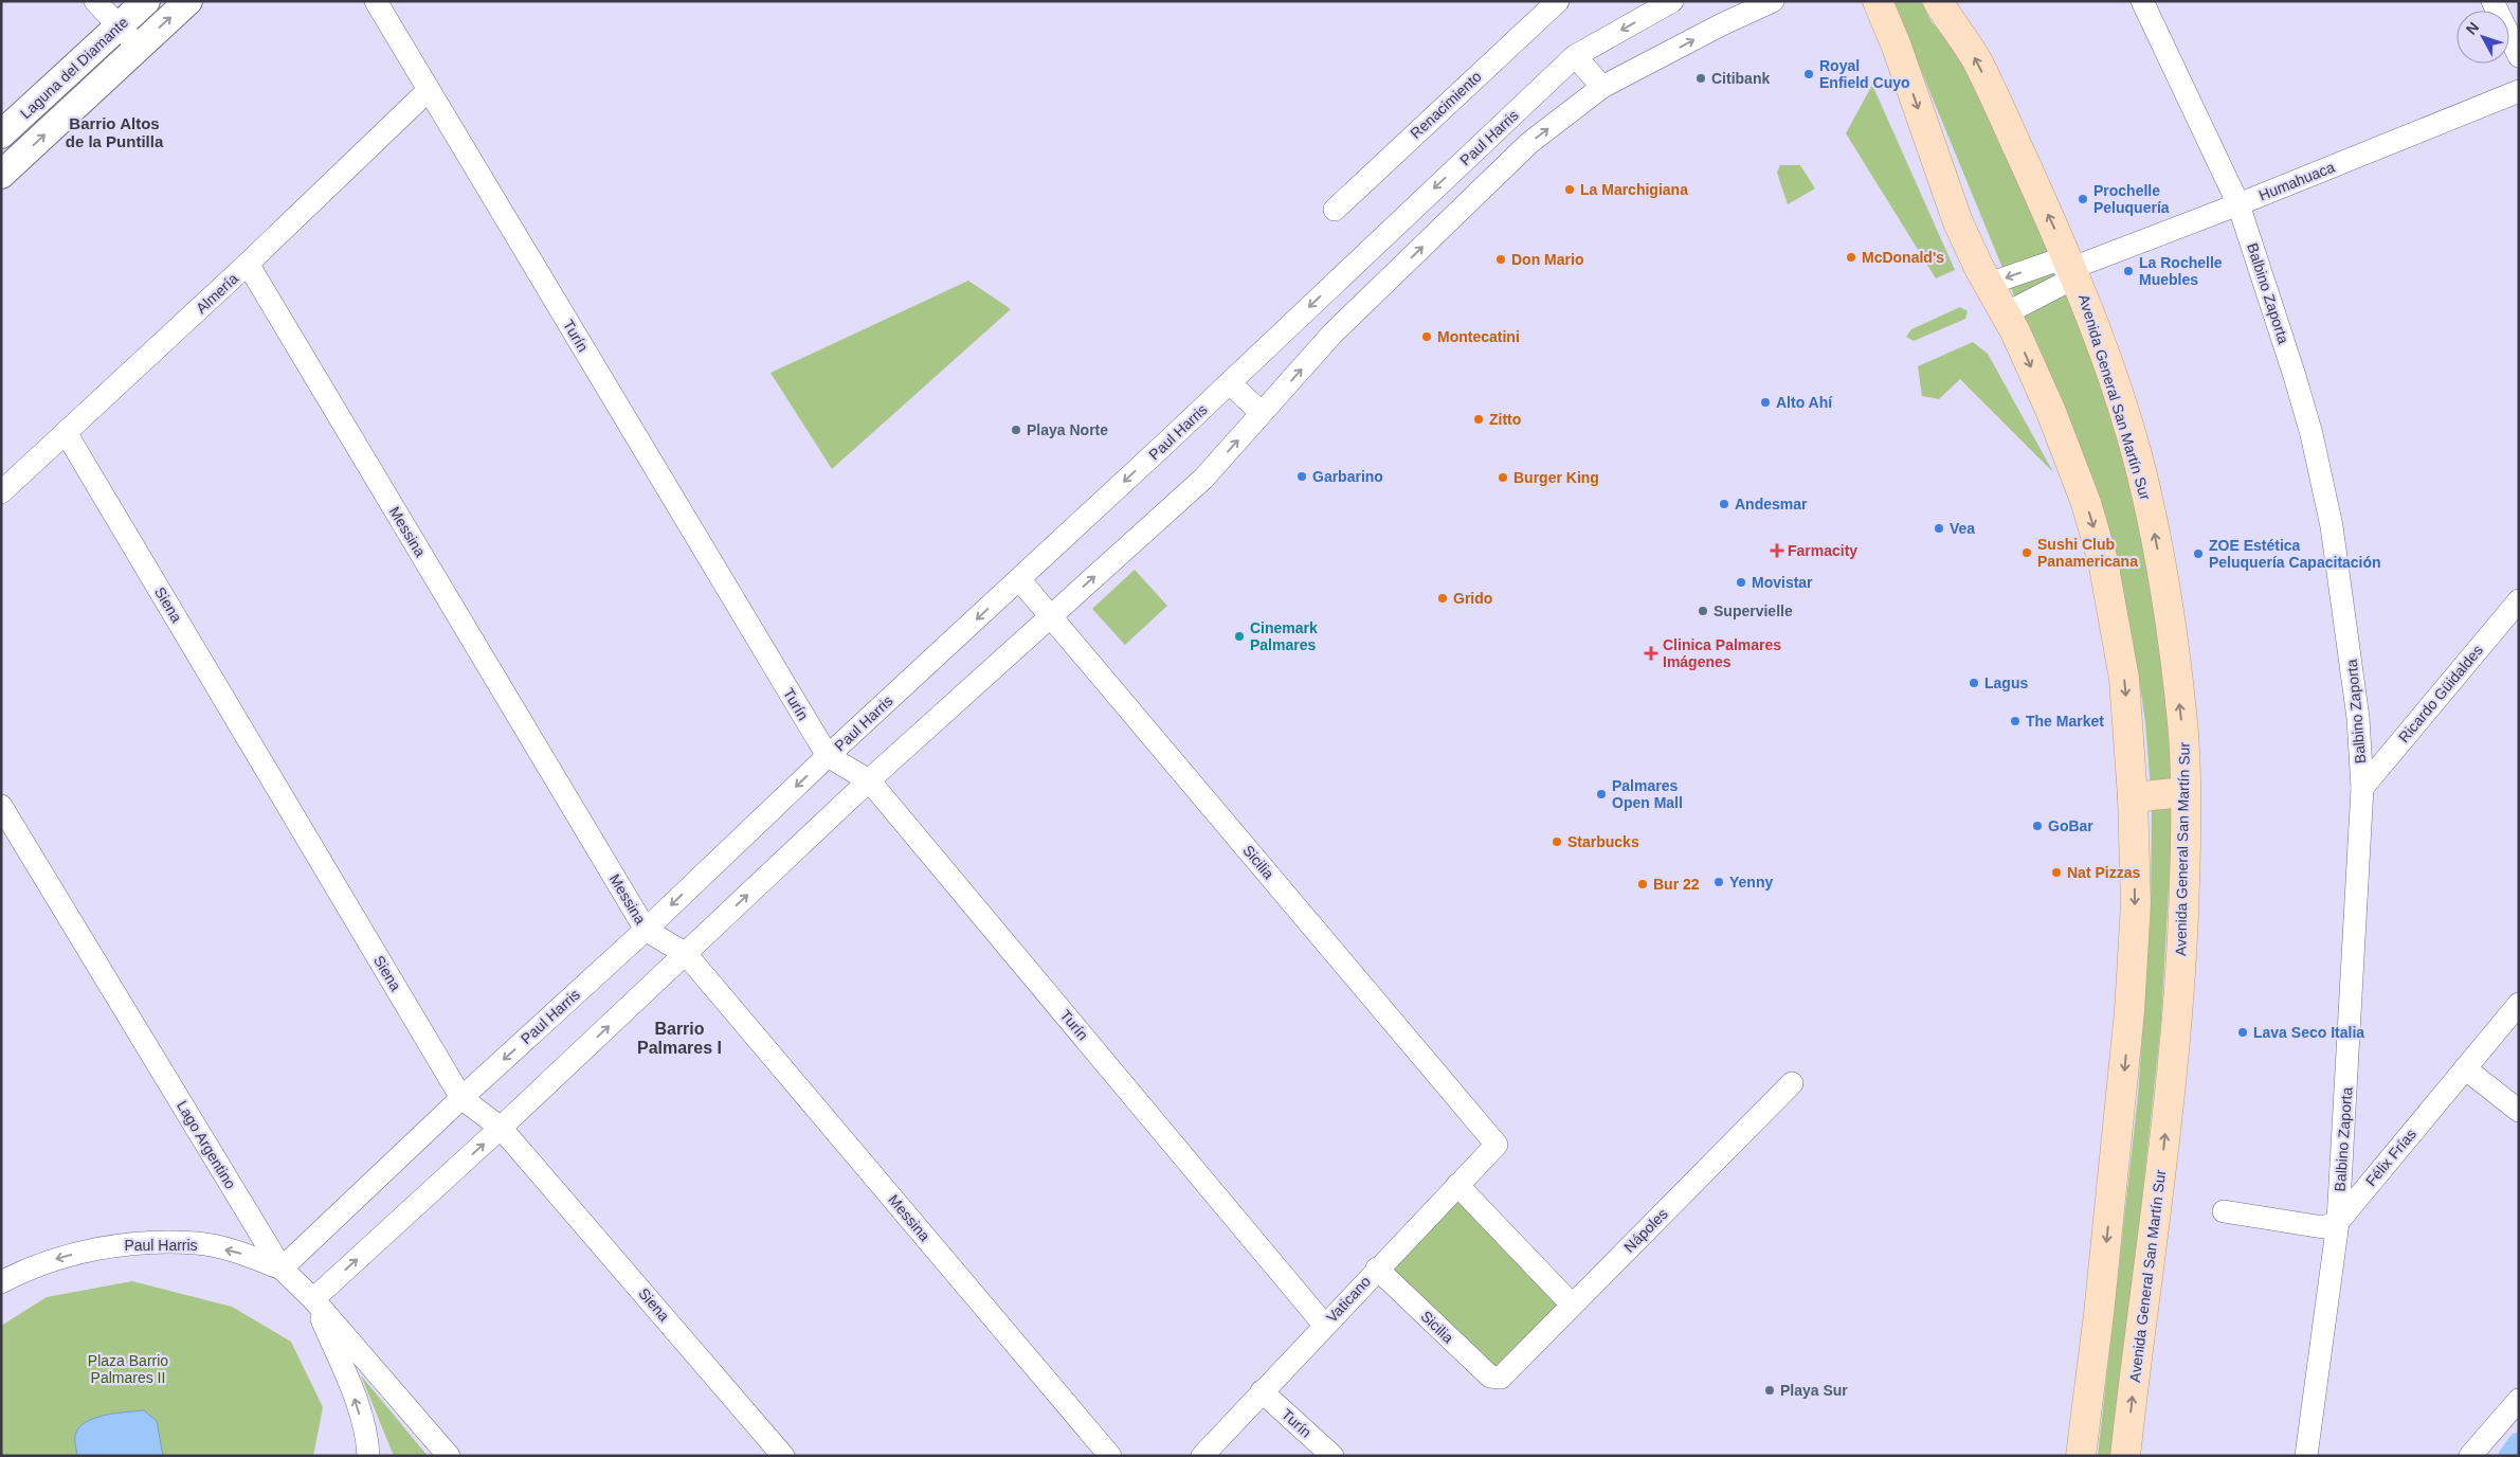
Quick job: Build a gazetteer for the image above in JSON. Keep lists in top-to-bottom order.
{
  "streets": {
    "main road": ["Avenida General San Martín Sur"],
    "street": [
      "Laguna del Diamante",
      "Renacimiento",
      "Paul Harris",
      "Humahuaca",
      "Almería",
      "Balbino Zaporta",
      "Turín",
      "Messina",
      "Siena",
      "Ricardo Güidaldes",
      "Sicilia",
      "Lago Argentino",
      "Félix Frías",
      "Nápoles",
      "Vaticano"
    ]
  },
  "crossings": [
    ["Paul Harris", "Turín"],
    ["Paul Harris", "Messina"],
    ["Paul Harris", "Siena"],
    ["Paul Harris", "Sicilia"],
    ["Paul Harris", "Lago Argentino"],
    ["Humahuaca", "Balbino Zaporta"],
    ["Humahuaca", "Avenida General San Martín Sur"],
    ["Almería", "Turín"],
    ["Almería", "Messina"],
    ["Almería", "Siena"],
    ["Balbino Zaporta", "Ricardo Güidaldes"],
    ["Balbino Zaporta", "Félix Frías"],
    ["Turín", "Vaticano"],
    ["Sicilia", "Nápoles"],
    ["Sicilia", "Vaticano"]
  ],
  "districts": ["Barrio Altos de la Puntilla", "Barrio Palmares I"],
  "parks": ["Plaza Barrio Palmares II"],
  "places": {
    "other": [
      "Royal Enfield Cuyo",
      "Citibank",
      "La Marchigiana",
      "Prochelle Peluquería",
      "McDonald's",
      "Don Mario",
      "La Rochelle Muebles",
      "Montecatini",
      "Alto Ahí",
      "Zitto",
      "Playa Norte",
      "Garbarino",
      "Burger King",
      "Andesmar",
      "Vea",
      "Sushi Club Panamericana",
      "ZOE Estética Peluquería Capacitación",
      "Movistar",
      "Grido",
      "Supervielle",
      "Cinemark Palmares",
      "Lagus",
      "The Market",
      "Palmares Open Mall",
      "GoBar",
      "Starbucks",
      "Nat Pizzas",
      "Yenny",
      "Bur 22",
      "Lava Seco Italia",
      "Playa Sur"
    ],
    "health": ["Farmacity", "Clinica Palmares Imágenes"]
  },
  "north": "top left"
}
